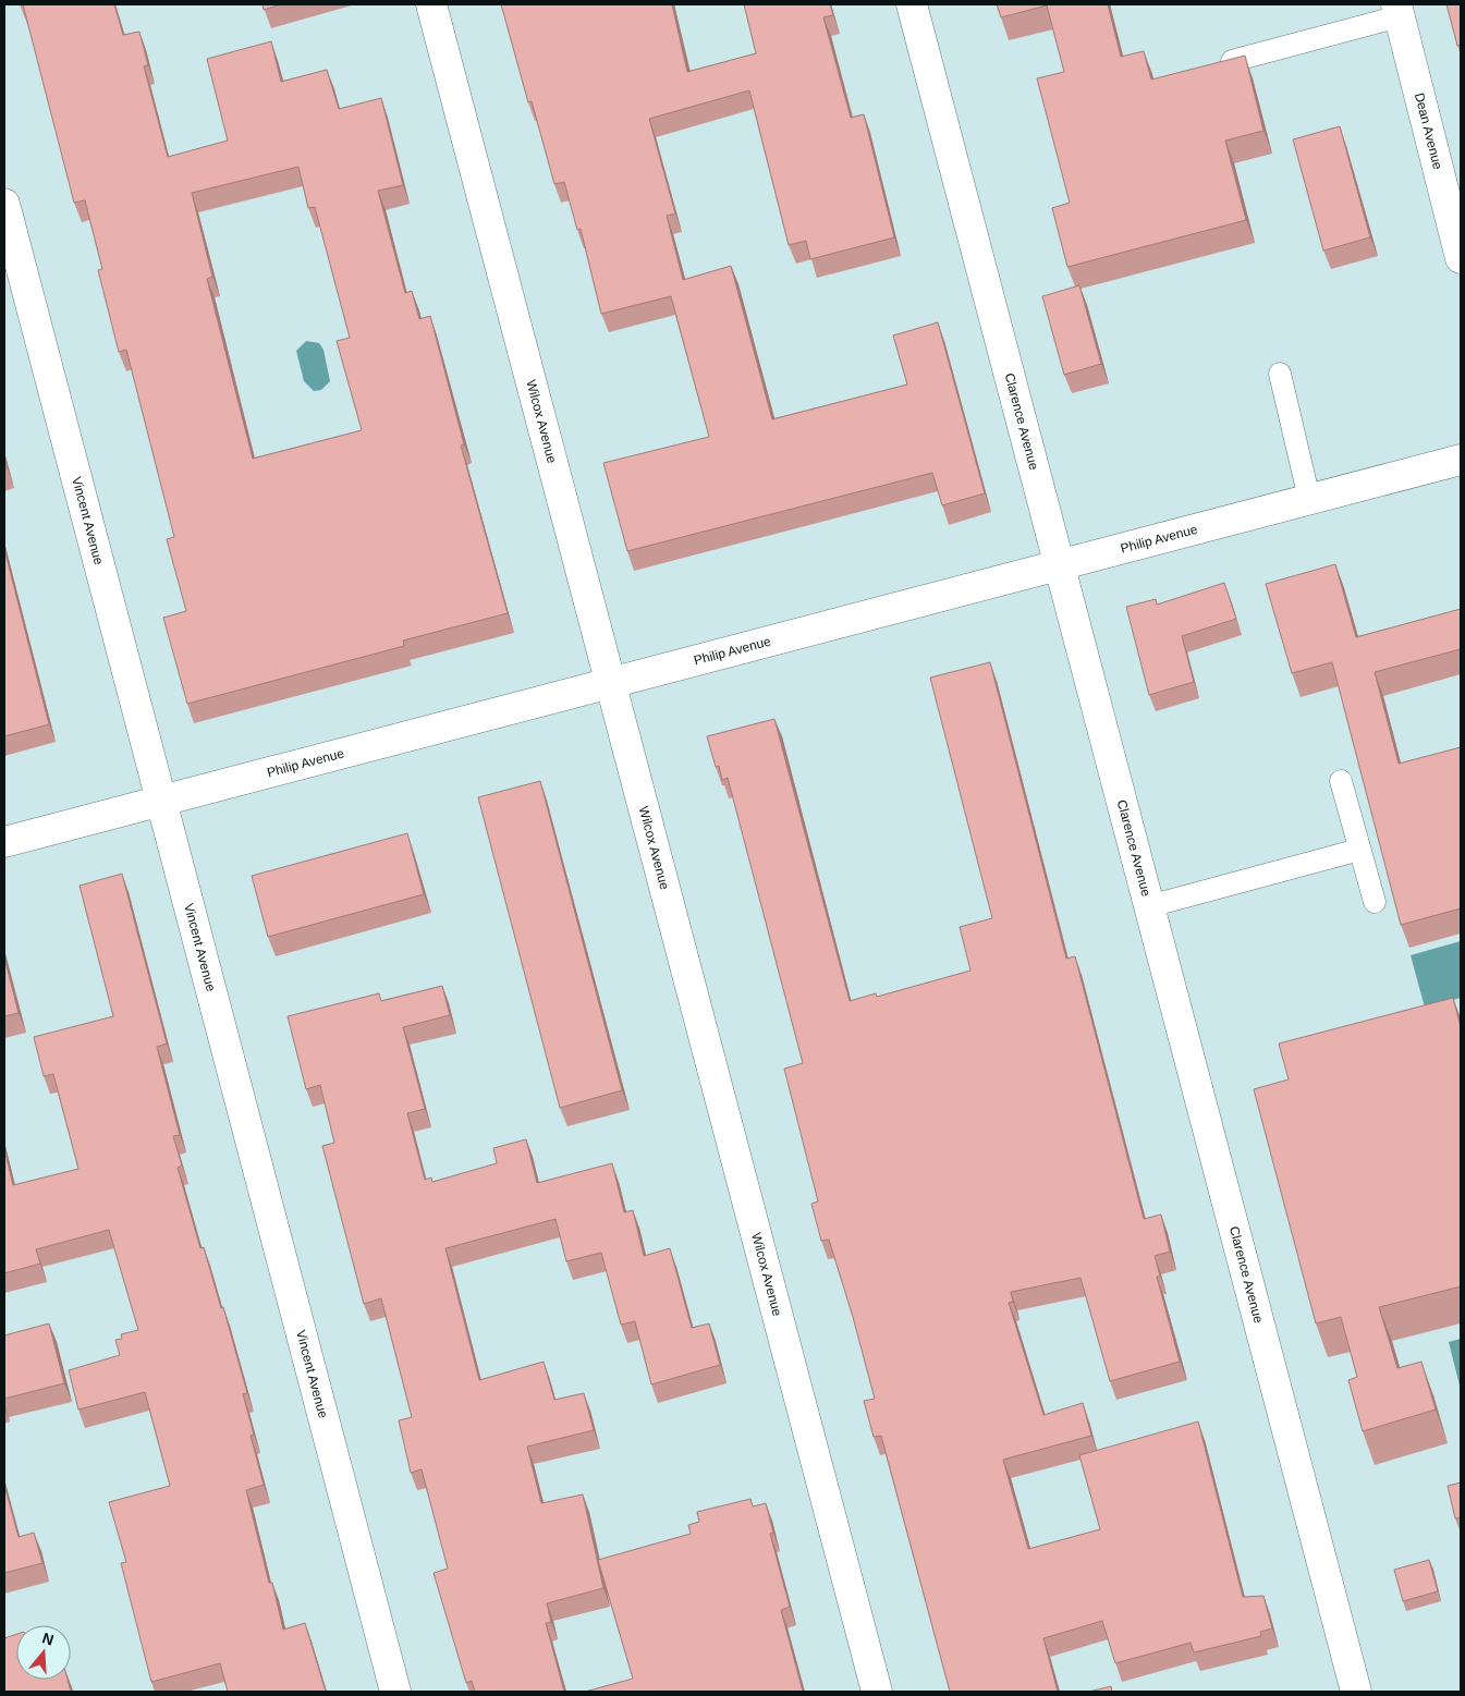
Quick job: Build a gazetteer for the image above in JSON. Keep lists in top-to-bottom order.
{
  "streets": {
    "street": [
      "Dean Avenue",
      "Wilcox Avenue",
      "Clarence Avenue",
      "Vincent Avenue",
      "Philip Avenue"
    ]
  },
  "crossings": [
    ["Wilcox Avenue", "Philip Avenue"],
    ["Clarence Avenue", "Philip Avenue"],
    ["Vincent Avenue", "Philip Avenue"]
  ],
  "north": "top"
}
